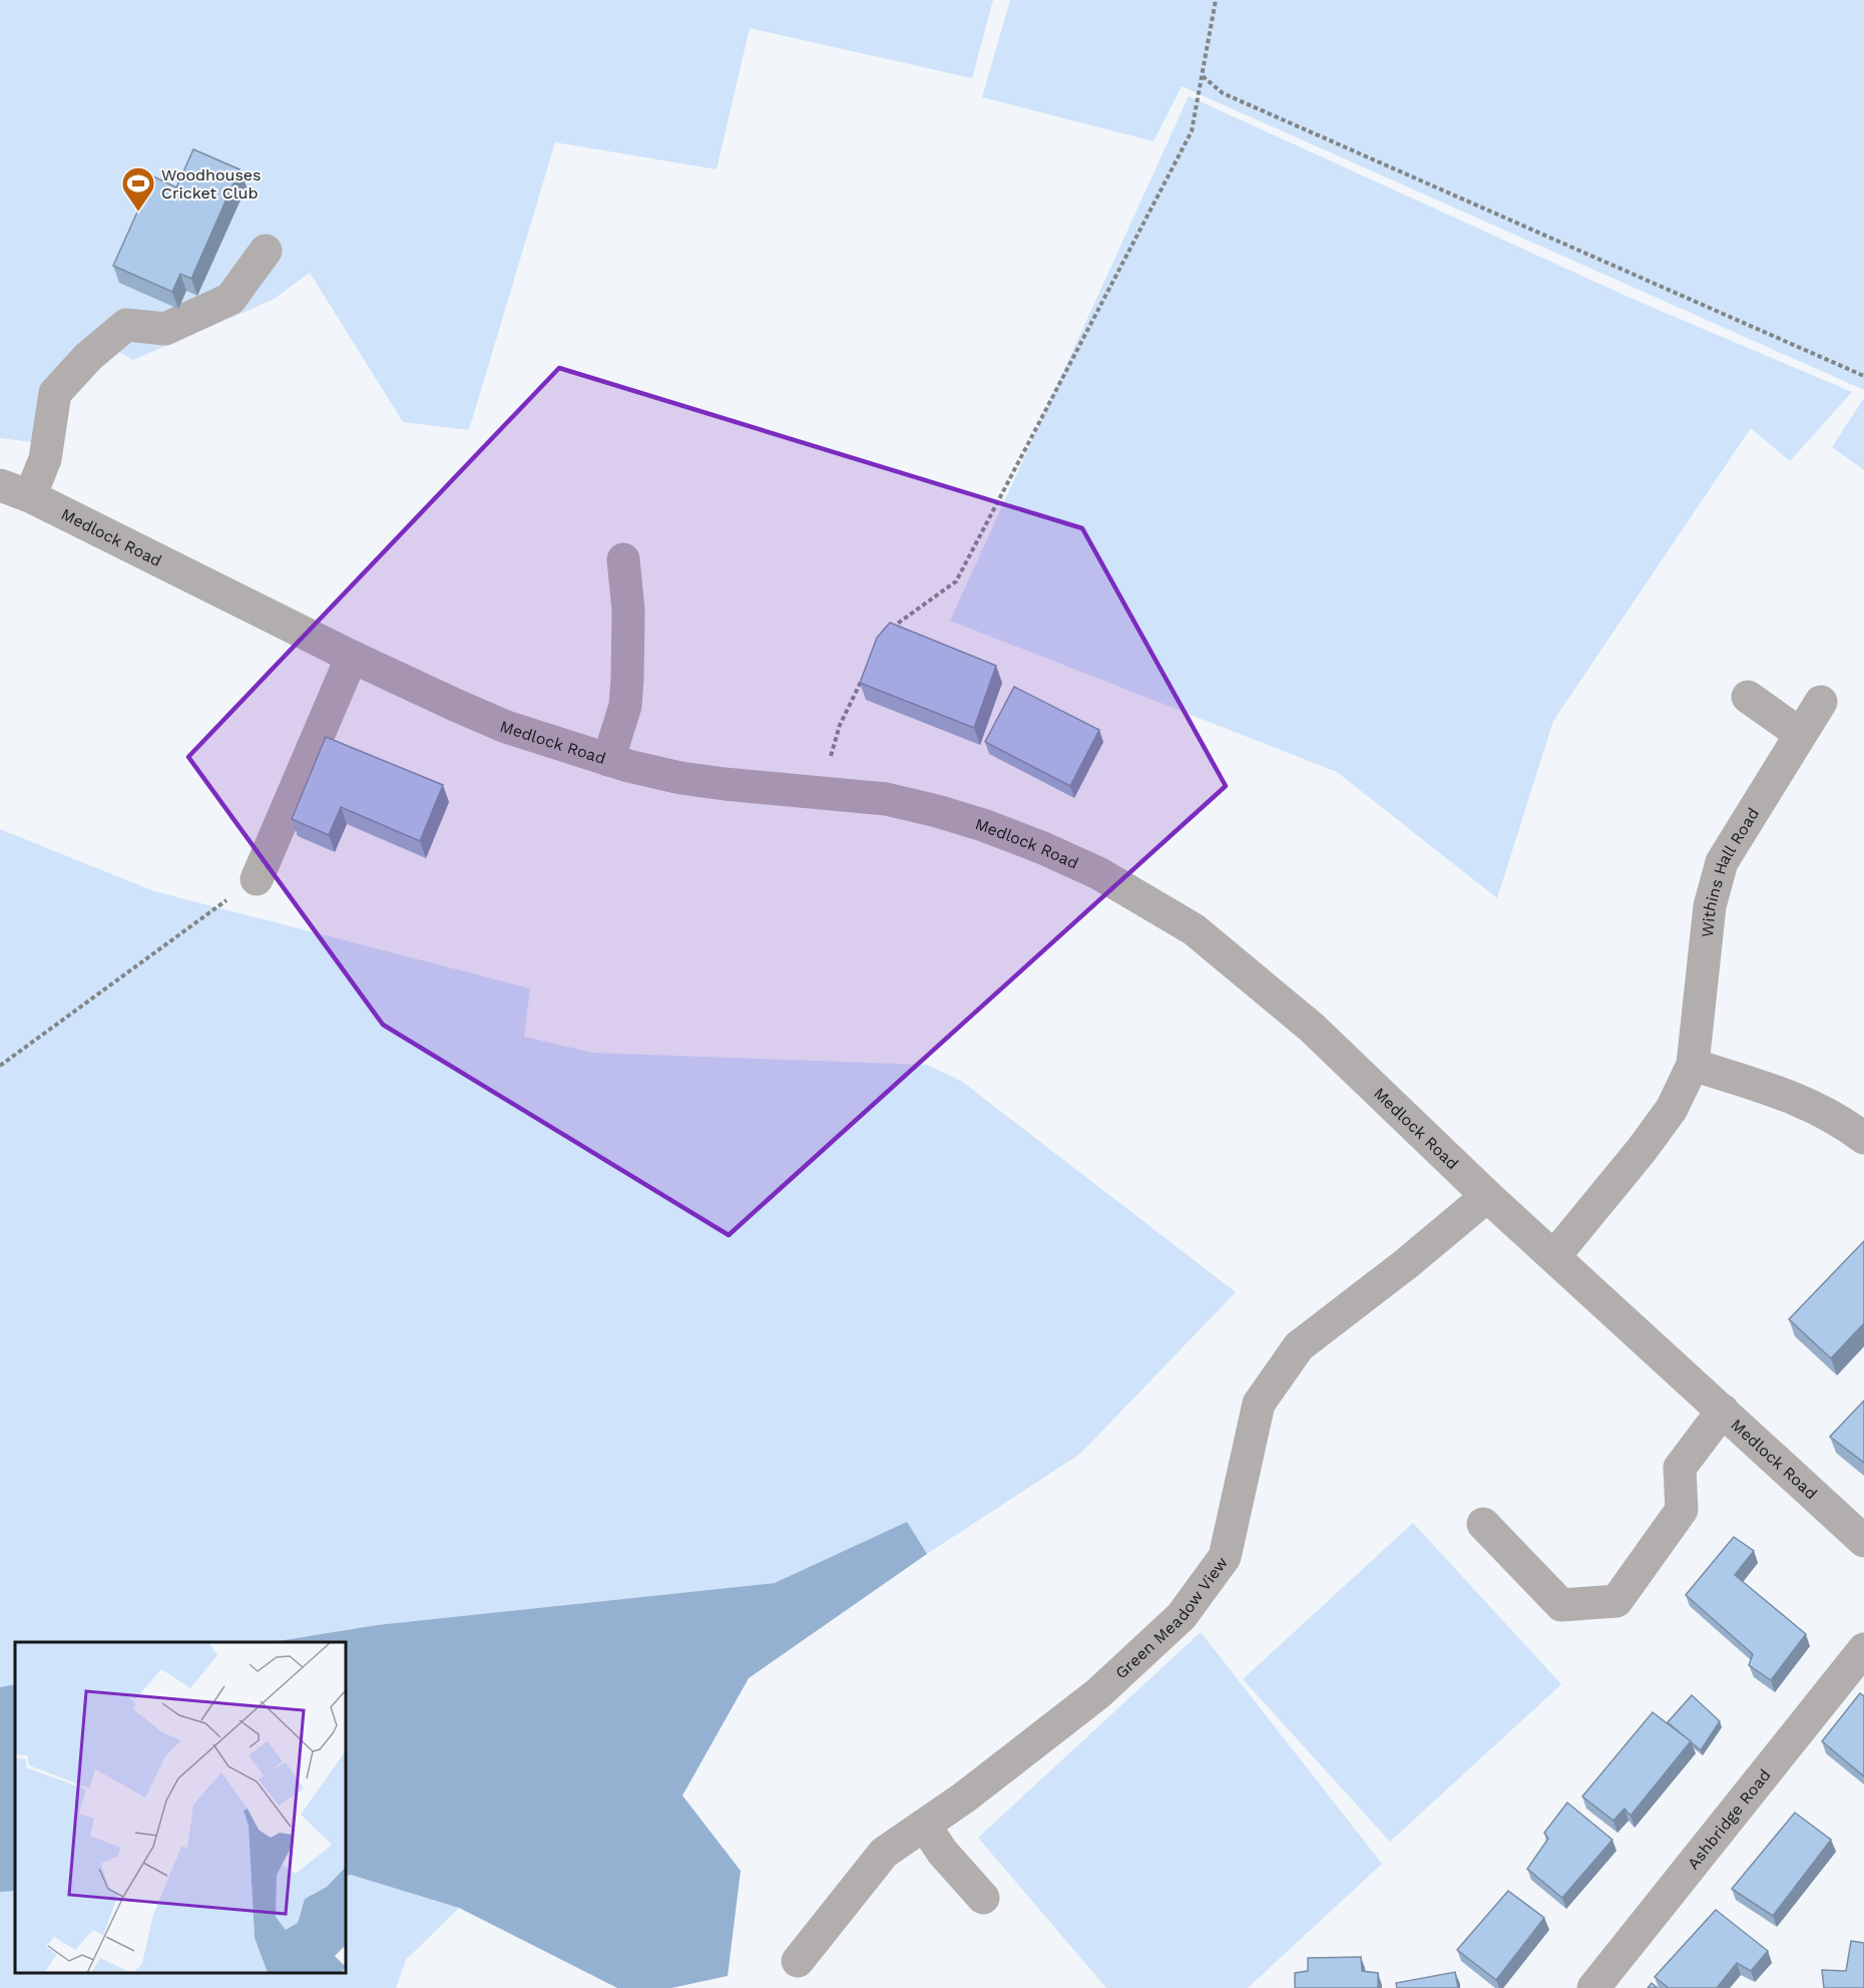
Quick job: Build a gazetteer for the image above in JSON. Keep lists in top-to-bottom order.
{
  "streets": {
    "street": [
      "Medlock Road",
      "Withins Hall Road",
      "Green Meadow View",
      "Ashbridge Road"
    ]
  },
  "crossings": [
    ["Medlock Road", "Withins Hall Road"],
    ["Medlock Road", "Green Meadow View"]
  ],
  "places": {
    "sports": ["Woodhouses Cricket Club"]
  }
}
